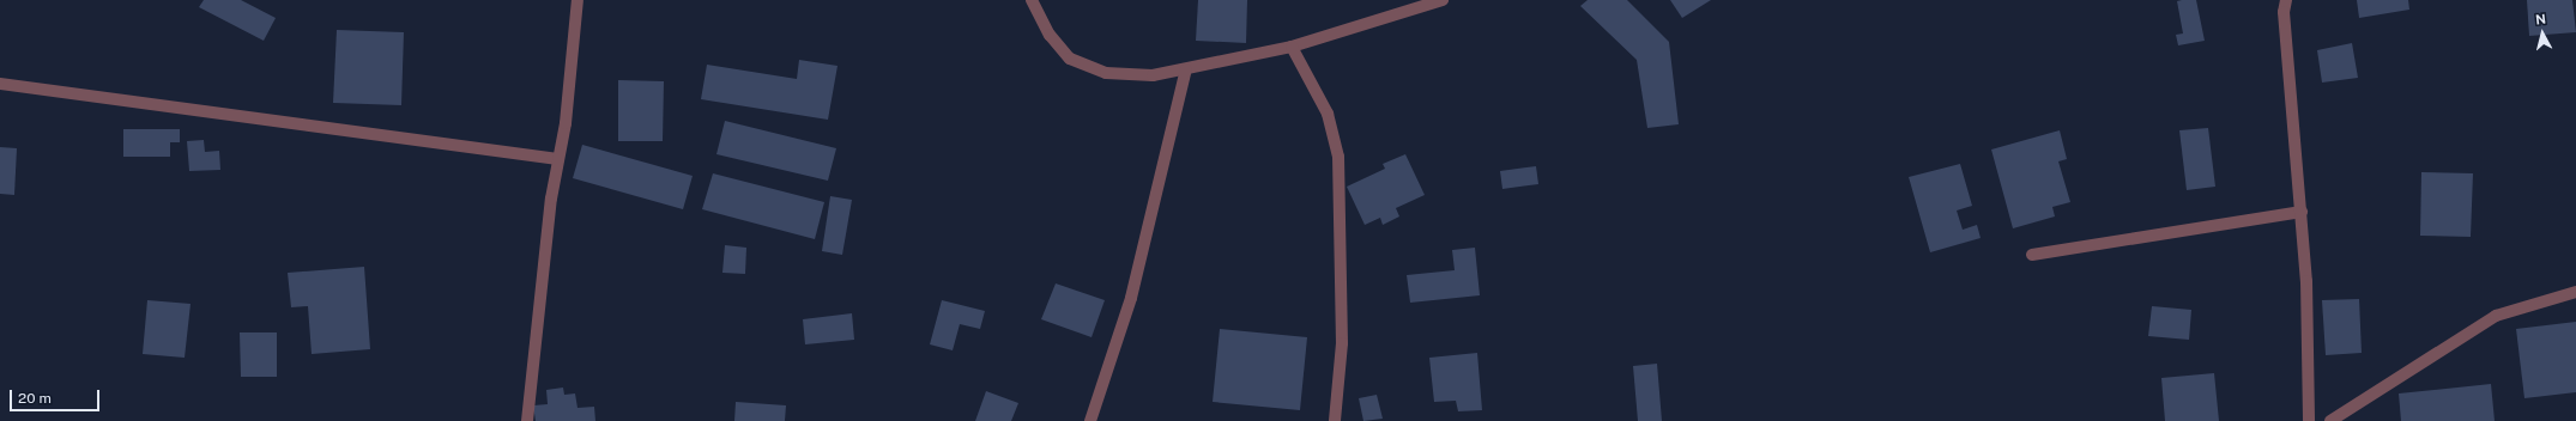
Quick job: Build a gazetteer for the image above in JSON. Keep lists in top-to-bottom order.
{
  "scale_bar": "20 m",
  "north": "top"
}
